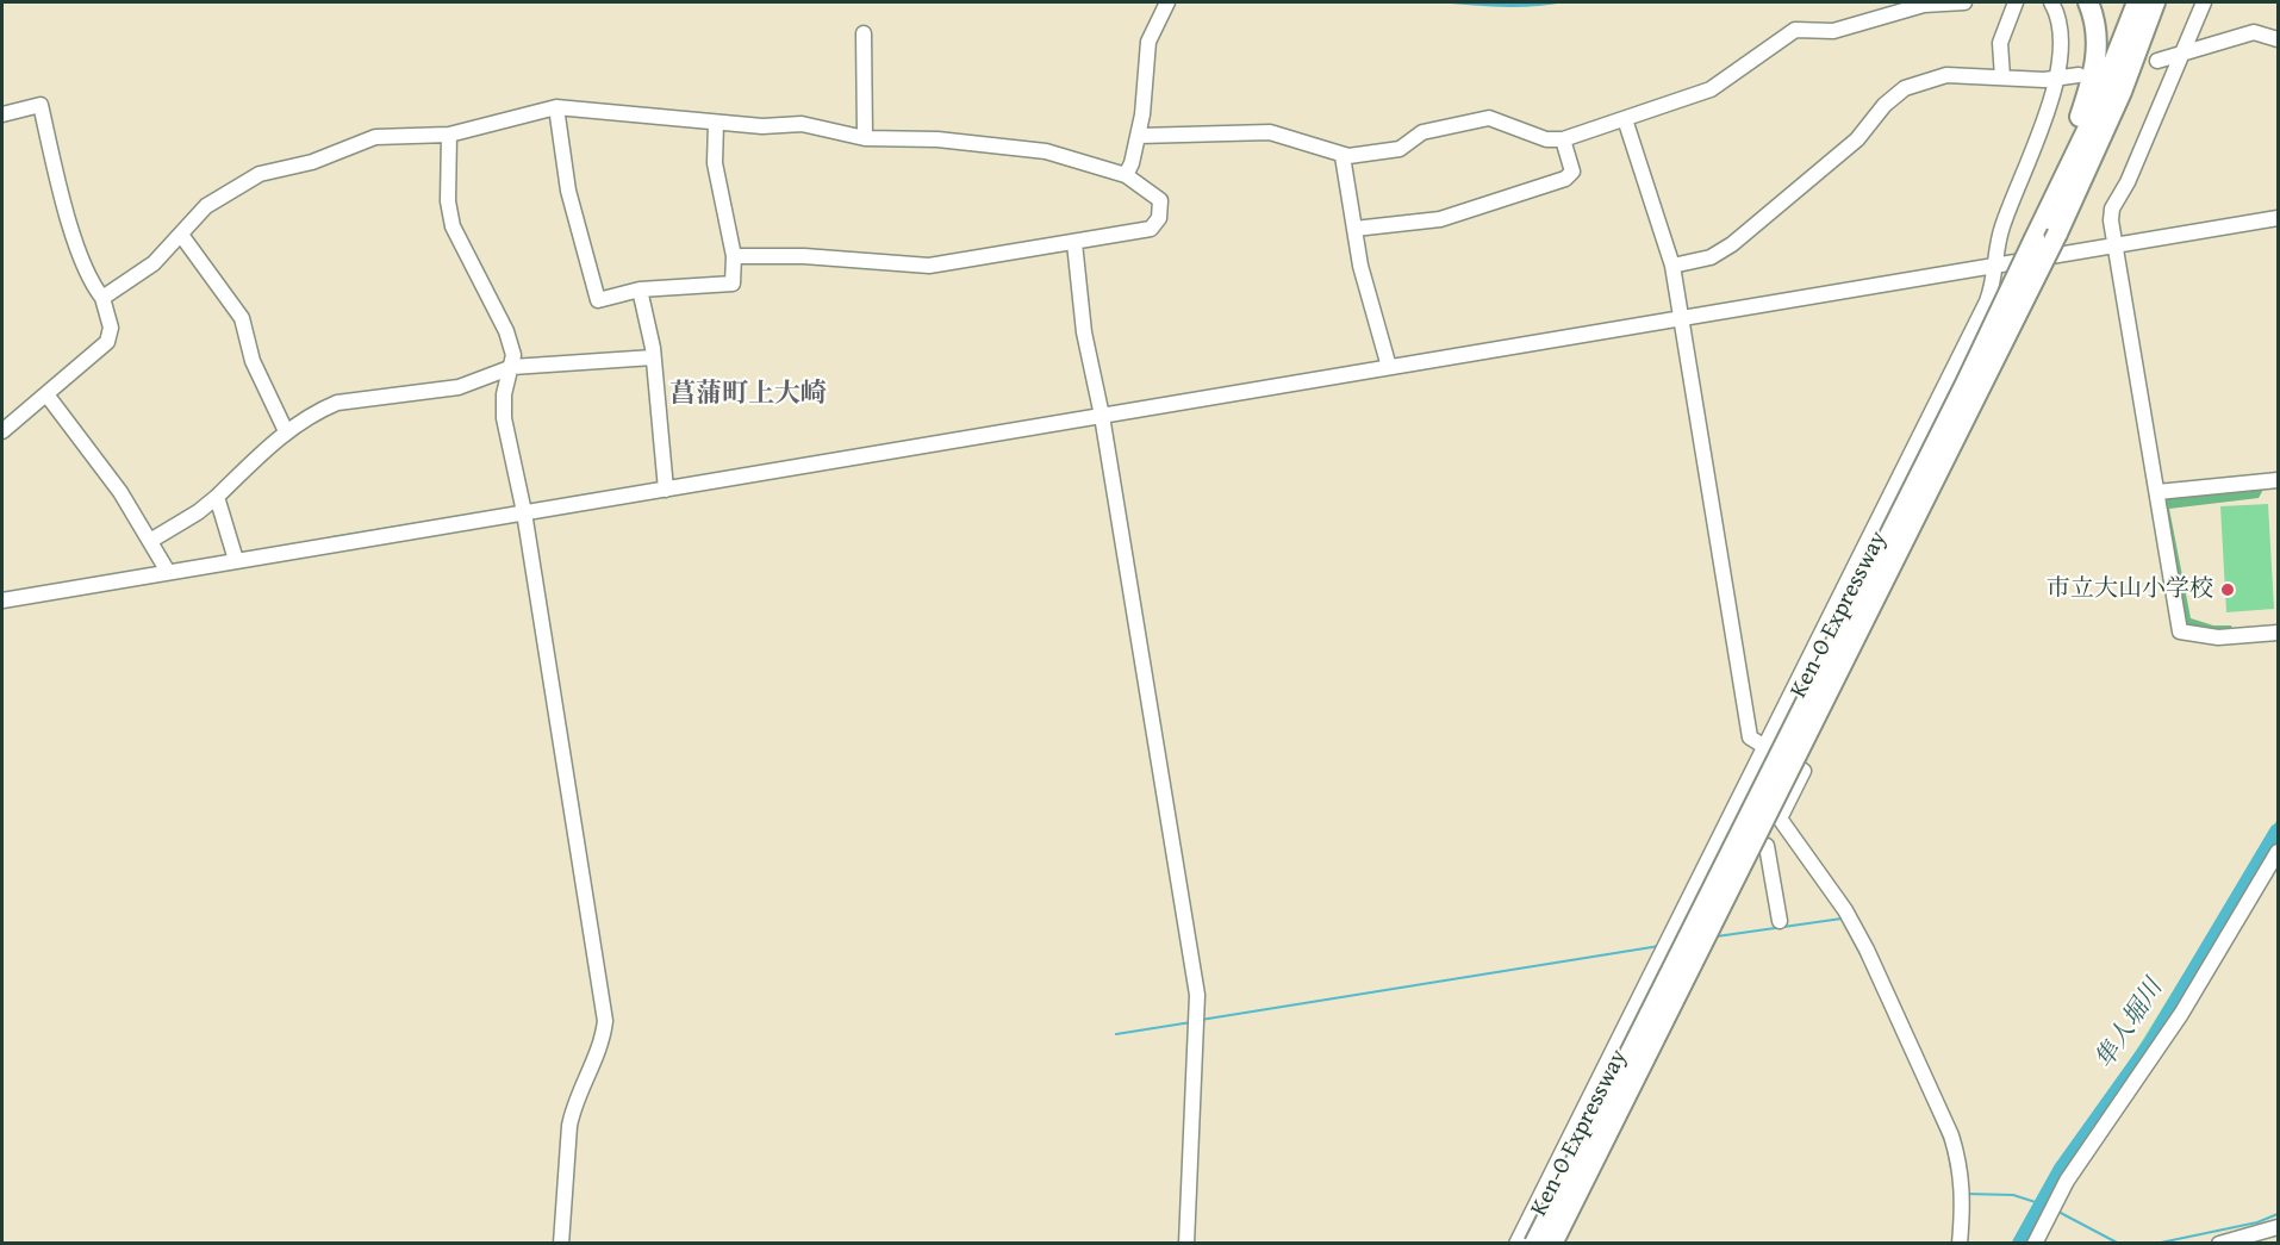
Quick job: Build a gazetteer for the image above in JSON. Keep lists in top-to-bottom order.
{
  "streets": {
    "highway": ["Ken-O Expressway"]
  },
  "districts": ["菖蒲町上大崎"],
  "water": ["隼人堀川"],
  "places": ["市立大山小学校"]
}
